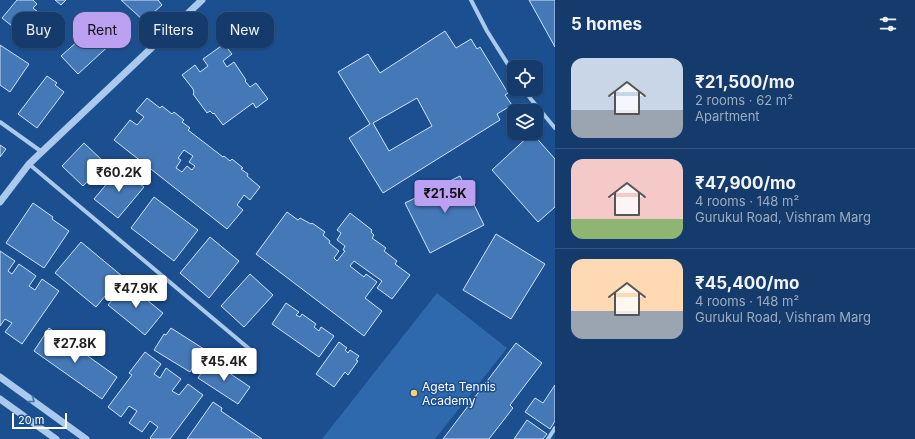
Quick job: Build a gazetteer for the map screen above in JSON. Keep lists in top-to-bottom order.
{
  "places": ["Ageta Tennis Academy"],
  "scale_bar": "20 m",
  "page": {
    "heading": "5 homes",
    "chip": [
      "Buy",
      "Rent",
      "Filters",
      "New"
    ],
    "list": [
      {
        "name": "₹21,500/mo",
        "note": "2 rooms · 62 m² · Apartment"
      },
      {
        "name": "₹47,900/mo",
        "note": "4 rooms · 148 m² · Gurukul Road, Vishram Marg"
      },
      {
        "name": "₹45,400/mo",
        "note": "4 rooms · 148 m² · Gurukul Road, Vishram Marg"
      }
    ],
    "price": [
      "₹60.2K",
      "₹21.5K",
      "₹47.9K",
      "₹27.8K",
      "₹45.4K"
    ],
    "scale": "20 m"
  }
}
